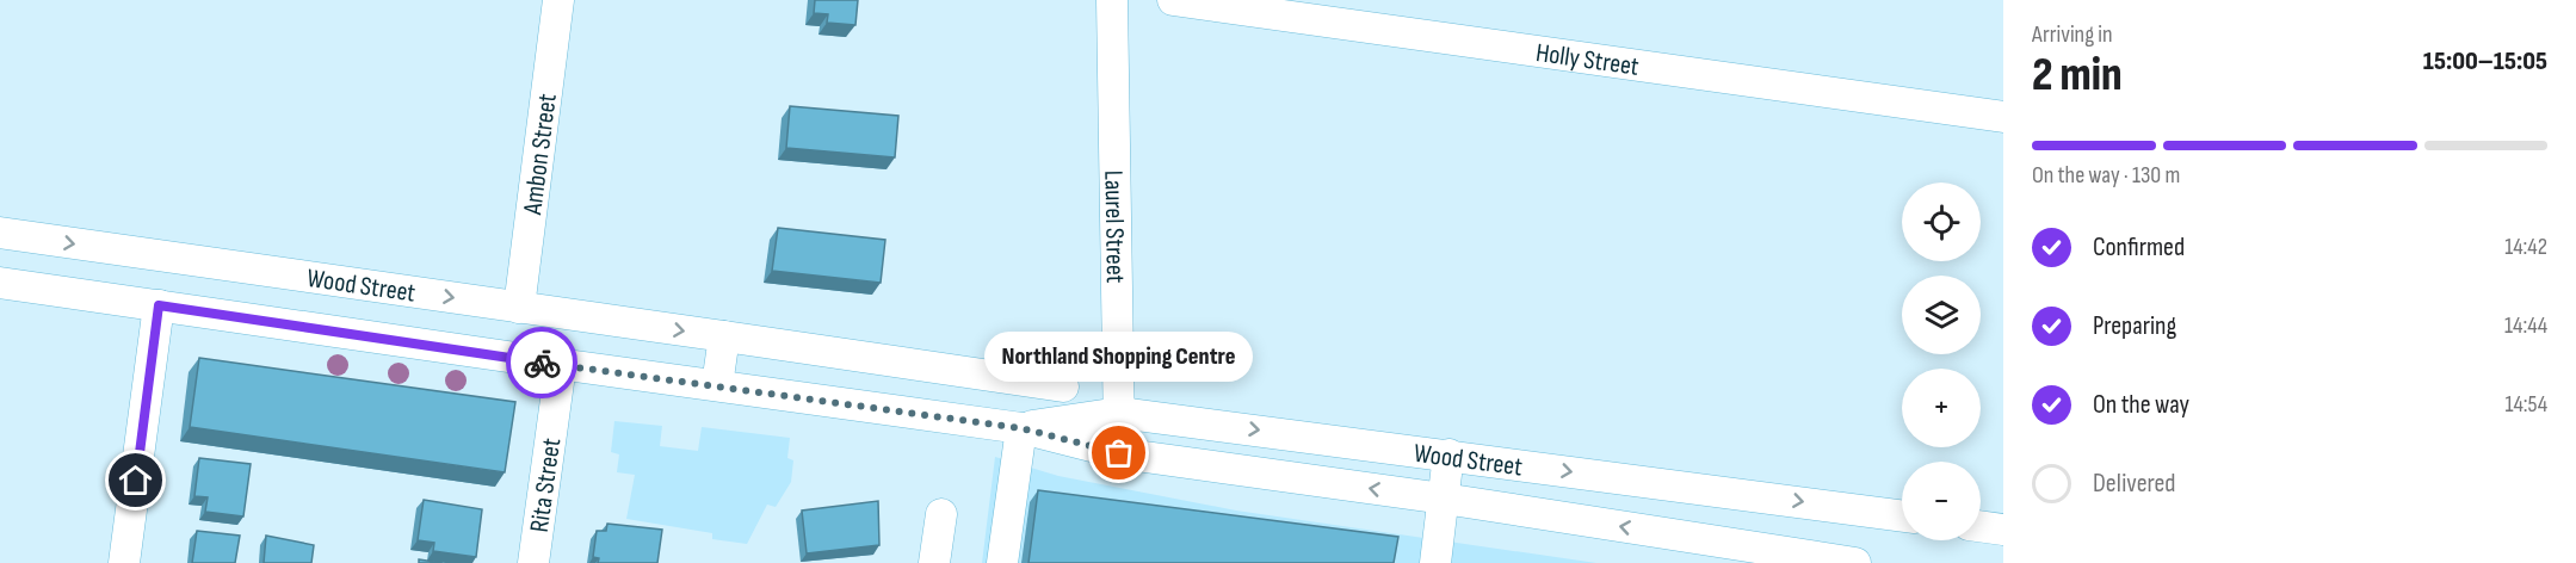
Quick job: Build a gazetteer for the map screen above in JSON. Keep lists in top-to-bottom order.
{
  "streets": {
    "street": [
      "Holly Street",
      "Ambon Street",
      "Laurel Street",
      "Wood Street",
      "Rita Street"
    ]
  },
  "crossings": [
    ["Ambon Street", "Wood Street"],
    ["Laurel Street", "Wood Street"],
    ["Wood Street", "Rita Street"]
  ],
  "places": ["Northland Shopping Centre"],
  "page": {
    "heading": ["2 min", "Arriving in", "15:00–15:05"],
    "bar": "On the way · 130 m",
    "map_buttons": ["+", "−"],
    "list": [
      ["Confirmed", "14:42"],
      ["Preparing", "14:44"],
      ["On the way", "14:54"],
      "Delivered"
    ],
    "bubble": "Northland Shopping Centre"
  }
}
